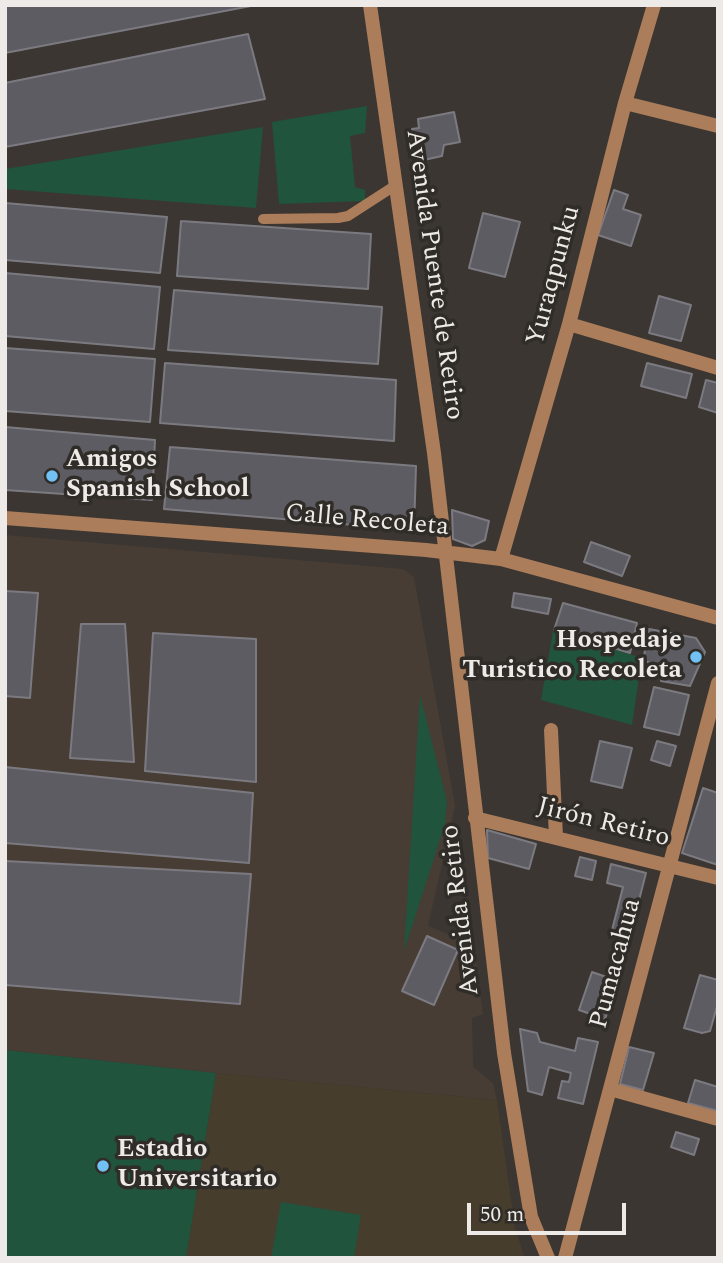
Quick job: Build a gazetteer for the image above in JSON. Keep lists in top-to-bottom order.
{
  "streets": {
    "street": [
      "Avenida Puente de Retiro",
      "Yuraqpunku",
      "Calle Recoleta",
      "Jirón Retiro",
      "Avenida Retiro",
      "Pumacahua"
    ]
  },
  "crossings": [
    ["Avenida Puente de Retiro", "Calle Recoleta"],
    ["Avenida Puente de Retiro", "Avenida Retiro"],
    ["Yuraqpunku", "Calle Recoleta"],
    ["Calle Recoleta", "Avenida Retiro"],
    ["Jirón Retiro", "Avenida Retiro"],
    ["Jirón Retiro", "Pumacahua"]
  ],
  "places": ["Amigos Spanish School", "Hospedaje Turistico Recoleta", "Estadio Universitario"],
  "scale_bar": "50 m"
}
